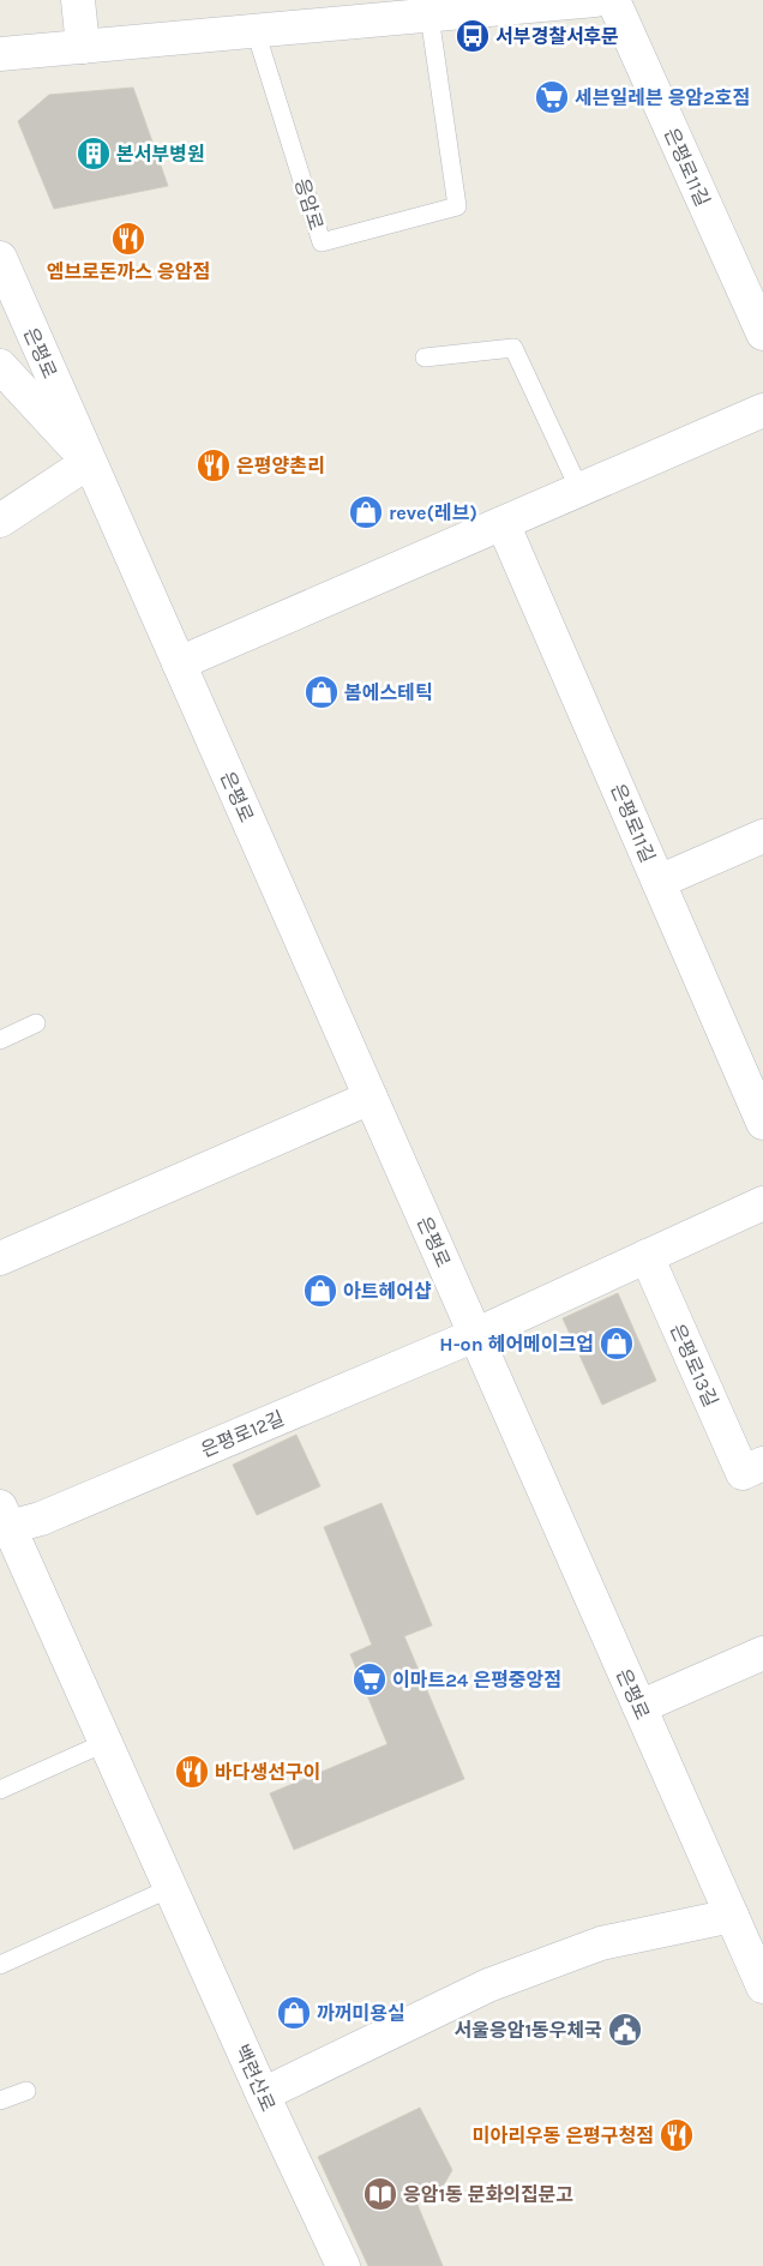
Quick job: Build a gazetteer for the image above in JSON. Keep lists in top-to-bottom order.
{
  "streets": {
    "street": [
      "은평로11길",
      "은평로",
      "은평로13길",
      "은평로12길",
      "백련산로"
    ],
    "lane": ["응암로"]
  },
  "crossings": [
    ["은평로", "은평로12길"],
    ["은평로12길", "백련산로"]
  ],
  "places": {
    "bus stop": ["서부경찰서후문"],
    "supermarket": ["세븐일레븐 응암2호점", "이마트24 은평중앙점"],
    "building": ["본서부병원"],
    "restaurant": [
      "엠브로돈까스 응암점",
      "은평양촌리",
      "바다생선구이",
      "미아리우동 은평구청점"
    ],
    "shop": [
      "reve(레브)",
      "봄에스테틱",
      "아트헤어샵",
      "H-on 헤어메이크업",
      "까꺼미용실"
    ],
    "public building": ["서울응암1동우체국"],
    "library": ["응암1동 문화의집문고"]
  }
}
